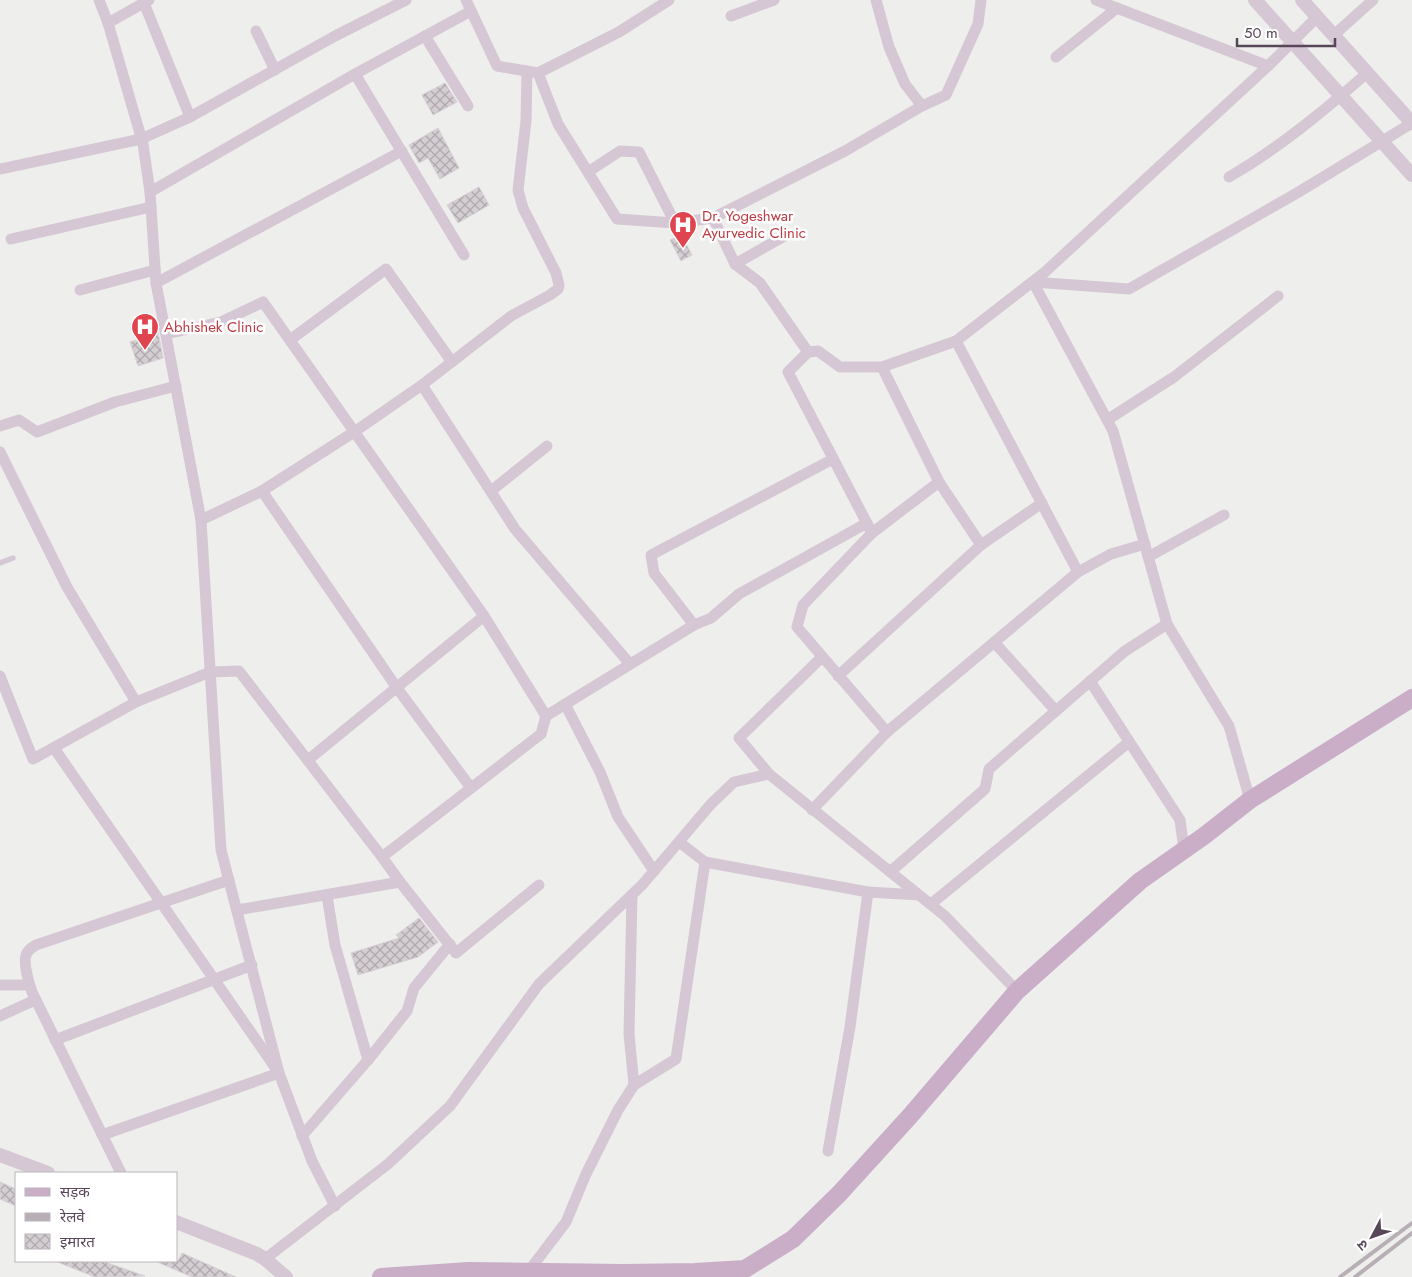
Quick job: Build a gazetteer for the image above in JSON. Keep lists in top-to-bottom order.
{
  "places": {
    "hospital": ["Dr. Yogeshwar Ayurvedic Clinic", "Abhishek Clinic"]
  },
  "legend": ["सड़क", "रेलवे", "इमारत"],
  "scale_bar": "50 m",
  "north": "bottom left"
}
